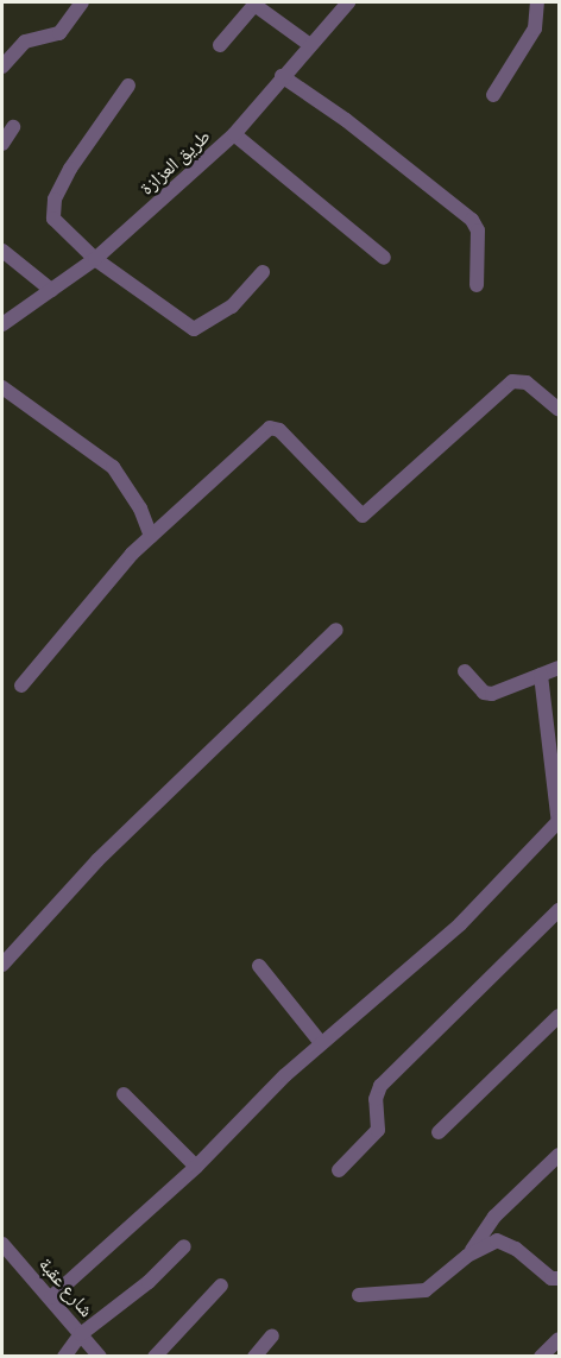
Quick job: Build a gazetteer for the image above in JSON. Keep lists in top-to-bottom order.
{
  "streets": {
    "street": ["طريق العزازة", "شارع عقبة"]
  }
}
